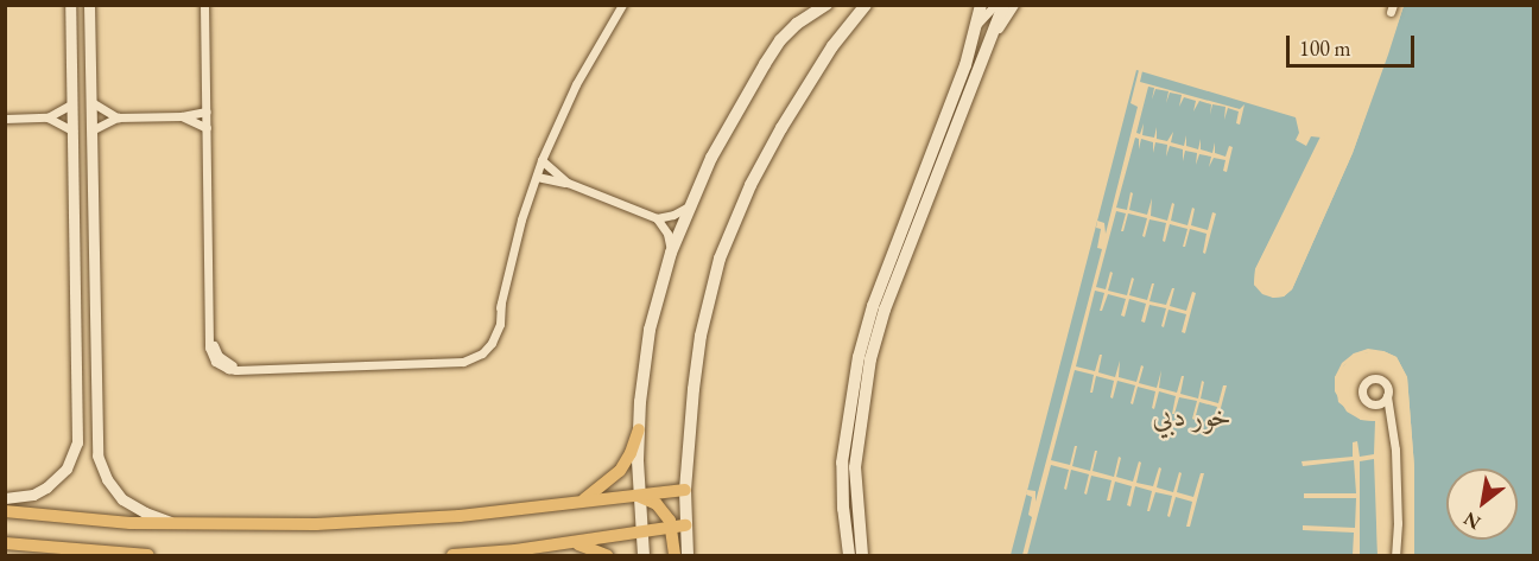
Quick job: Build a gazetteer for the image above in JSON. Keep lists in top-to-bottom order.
{
  "water": ["خور دبي"],
  "scale_bar": "100 m",
  "north": "bottom left"
}
